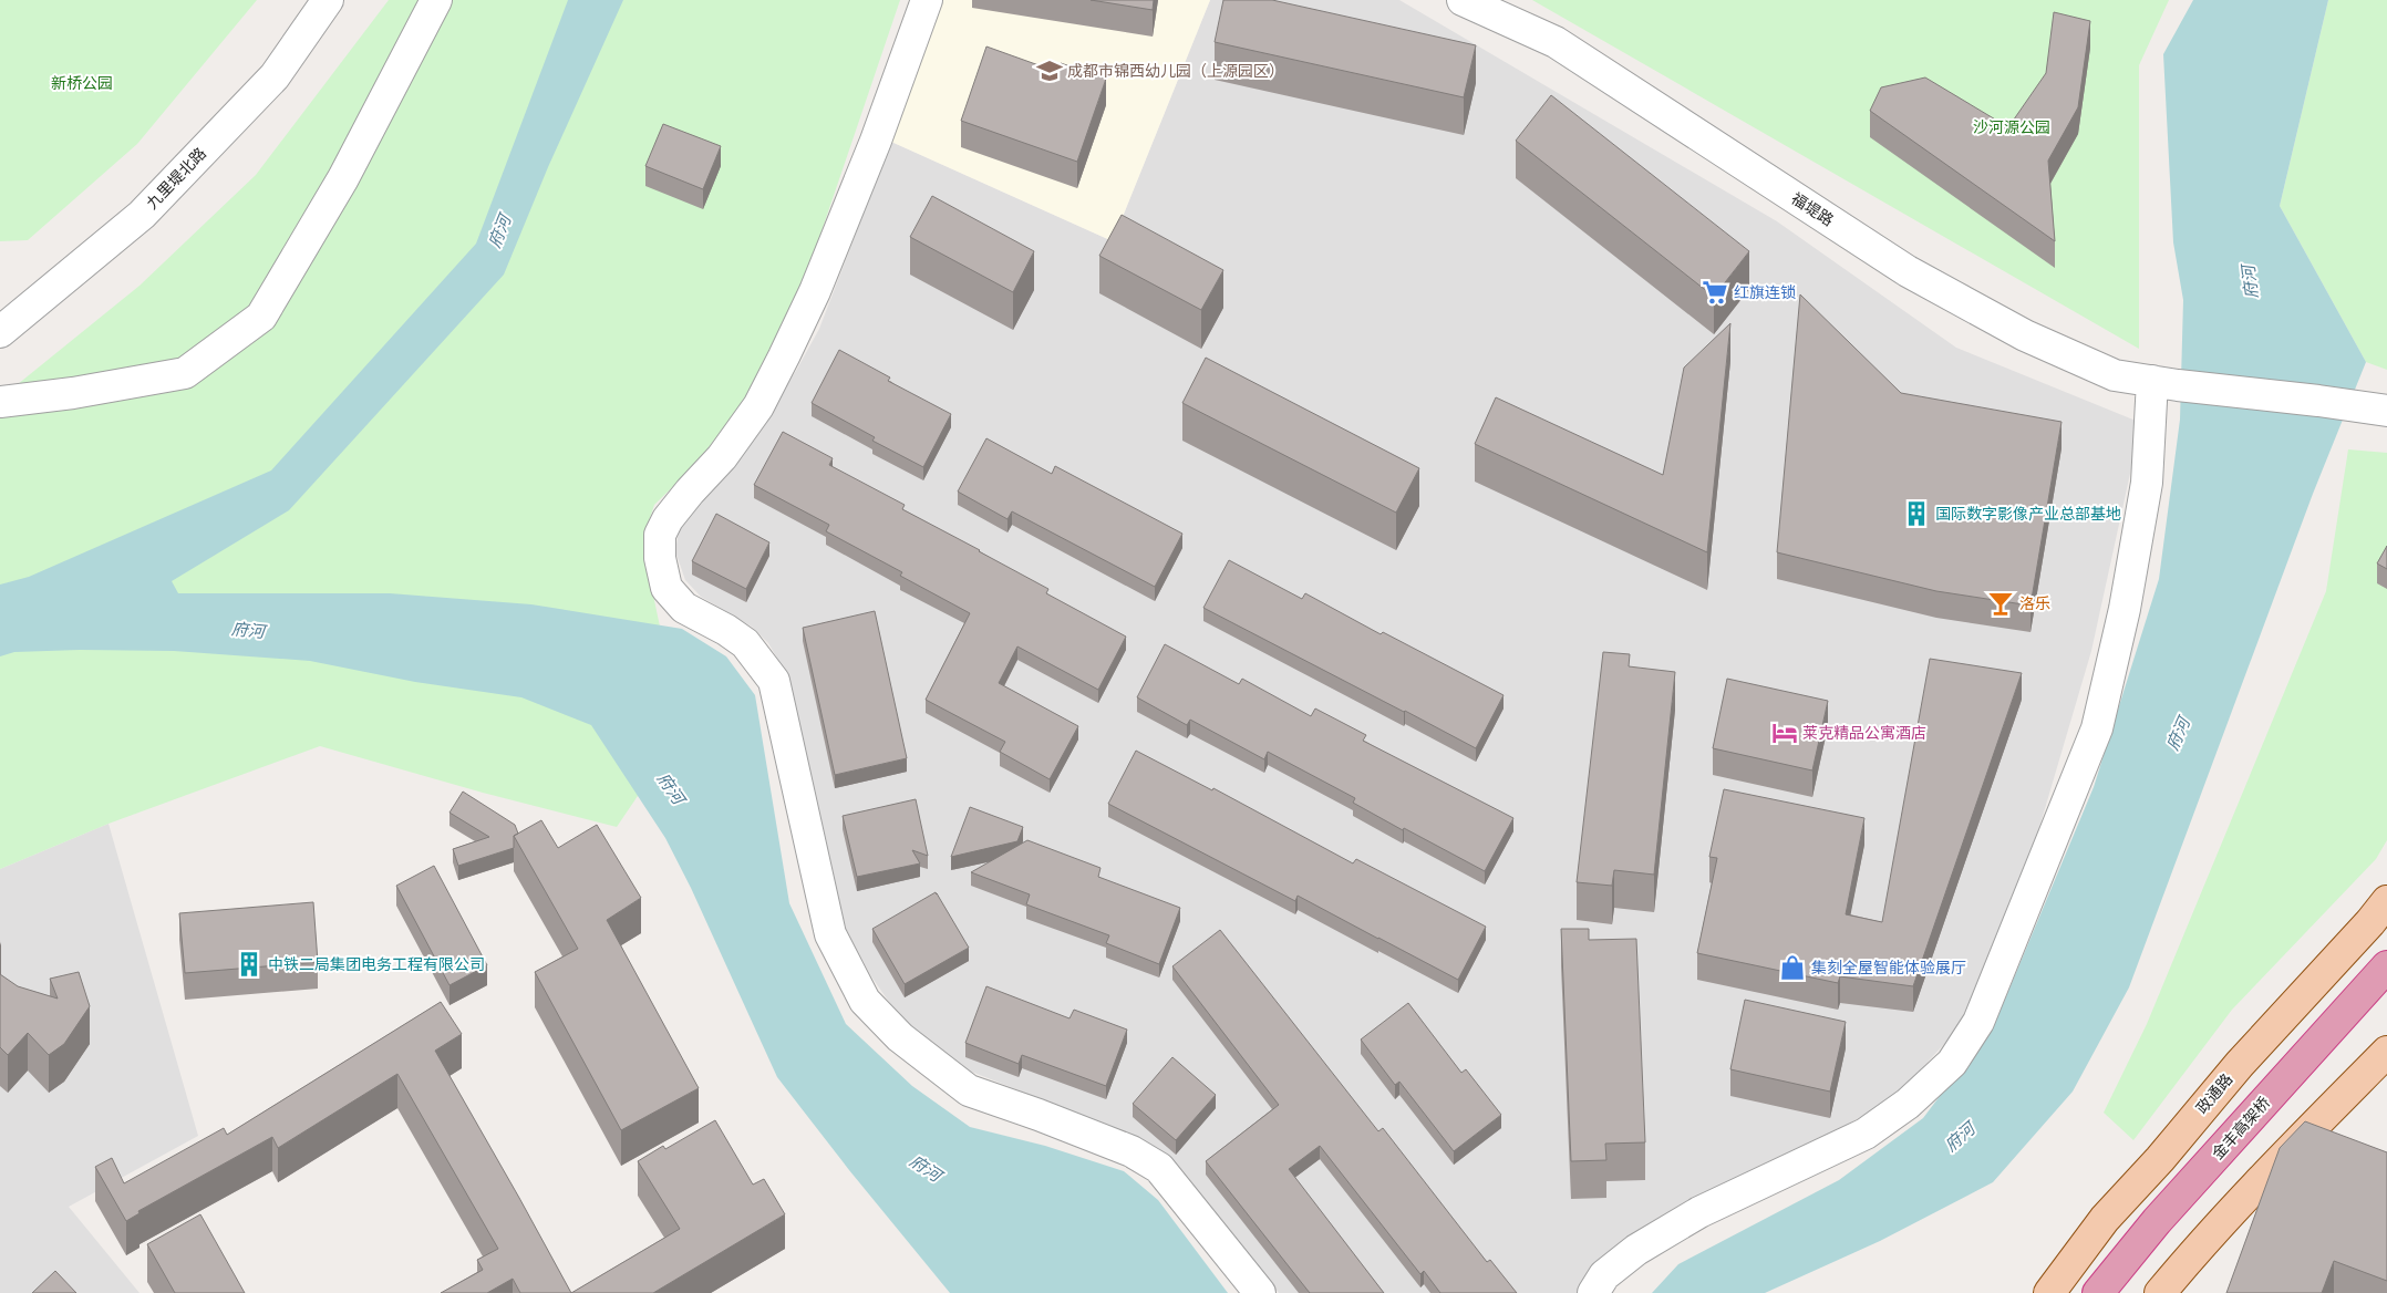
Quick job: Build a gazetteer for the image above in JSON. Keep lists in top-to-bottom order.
{
  "streets": {
    "highway": ["金丰高架桥"],
    "main road": ["政通路"],
    "street": ["九里堤北路", "福堤路"]
  },
  "water": ["府河"],
  "parks": ["新桥公园", "沙河源公园"],
  "places": {
    "school or university": ["成都市锦西幼儿园（上源园区）"],
    "supermarket": ["红旗连锁"],
    "building": ["国际数字影像产业总部基地", "中铁二局集团电务工程有限公司"],
    "bar": ["洛乐"],
    "hotel": ["莱克精品公寓酒店"],
    "shop": ["集刻全屋智能体验展厅"]
  }
}
